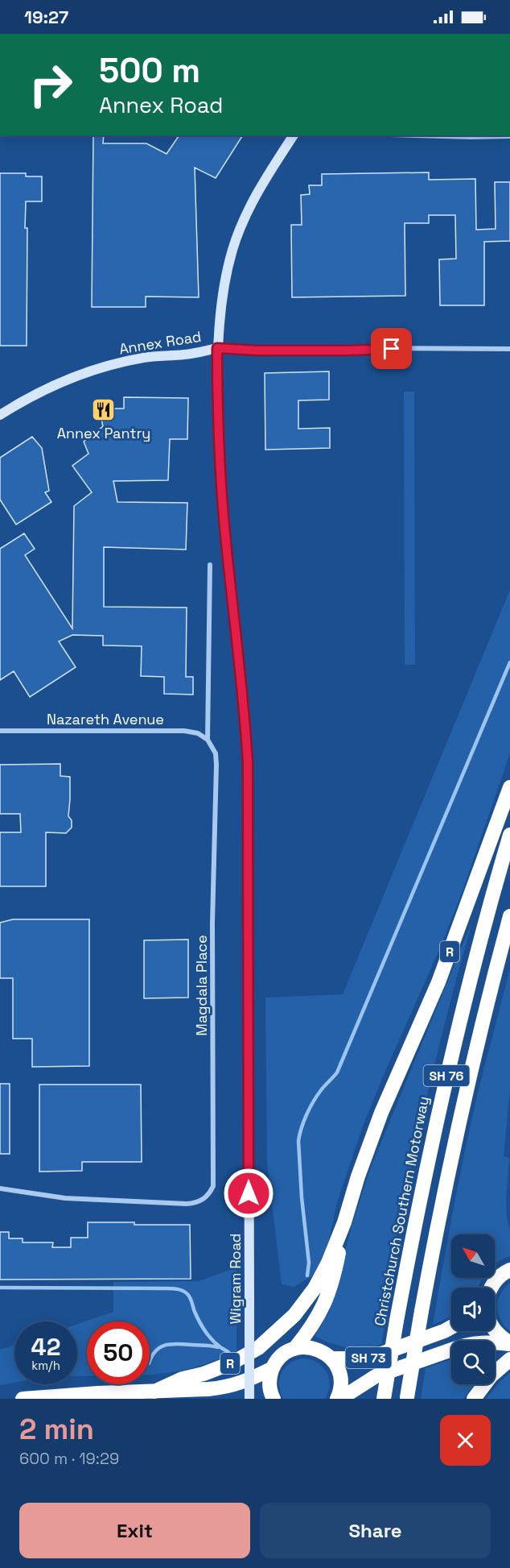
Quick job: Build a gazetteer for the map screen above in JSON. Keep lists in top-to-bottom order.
{
  "streets": {
    "highway": [
      "R",
      "SH 76",
      "Christchurch Southern Motorway",
      "SH 73"
    ],
    "main road": ["Annex Road", "Wigram Road"],
    "street": ["Nazareth Avenue", "Magdala Place"]
  },
  "crossings": [
    ["Annex Road", "Wigram Road"],
    ["Nazareth Avenue", "Magdala Place"]
  ],
  "places": {
    "restaurant": ["Annex Pantry"]
  },
  "north": "top left",
  "page": {
    "status": "19:27",
    "turn": ["500 m", "Annex Road"],
    "speed": "42 km/h",
    "limit": "50",
    "heading": ["2 min", "600 m · 19:29"],
    "buttons": ["Exit", "Share"]
  }
}
